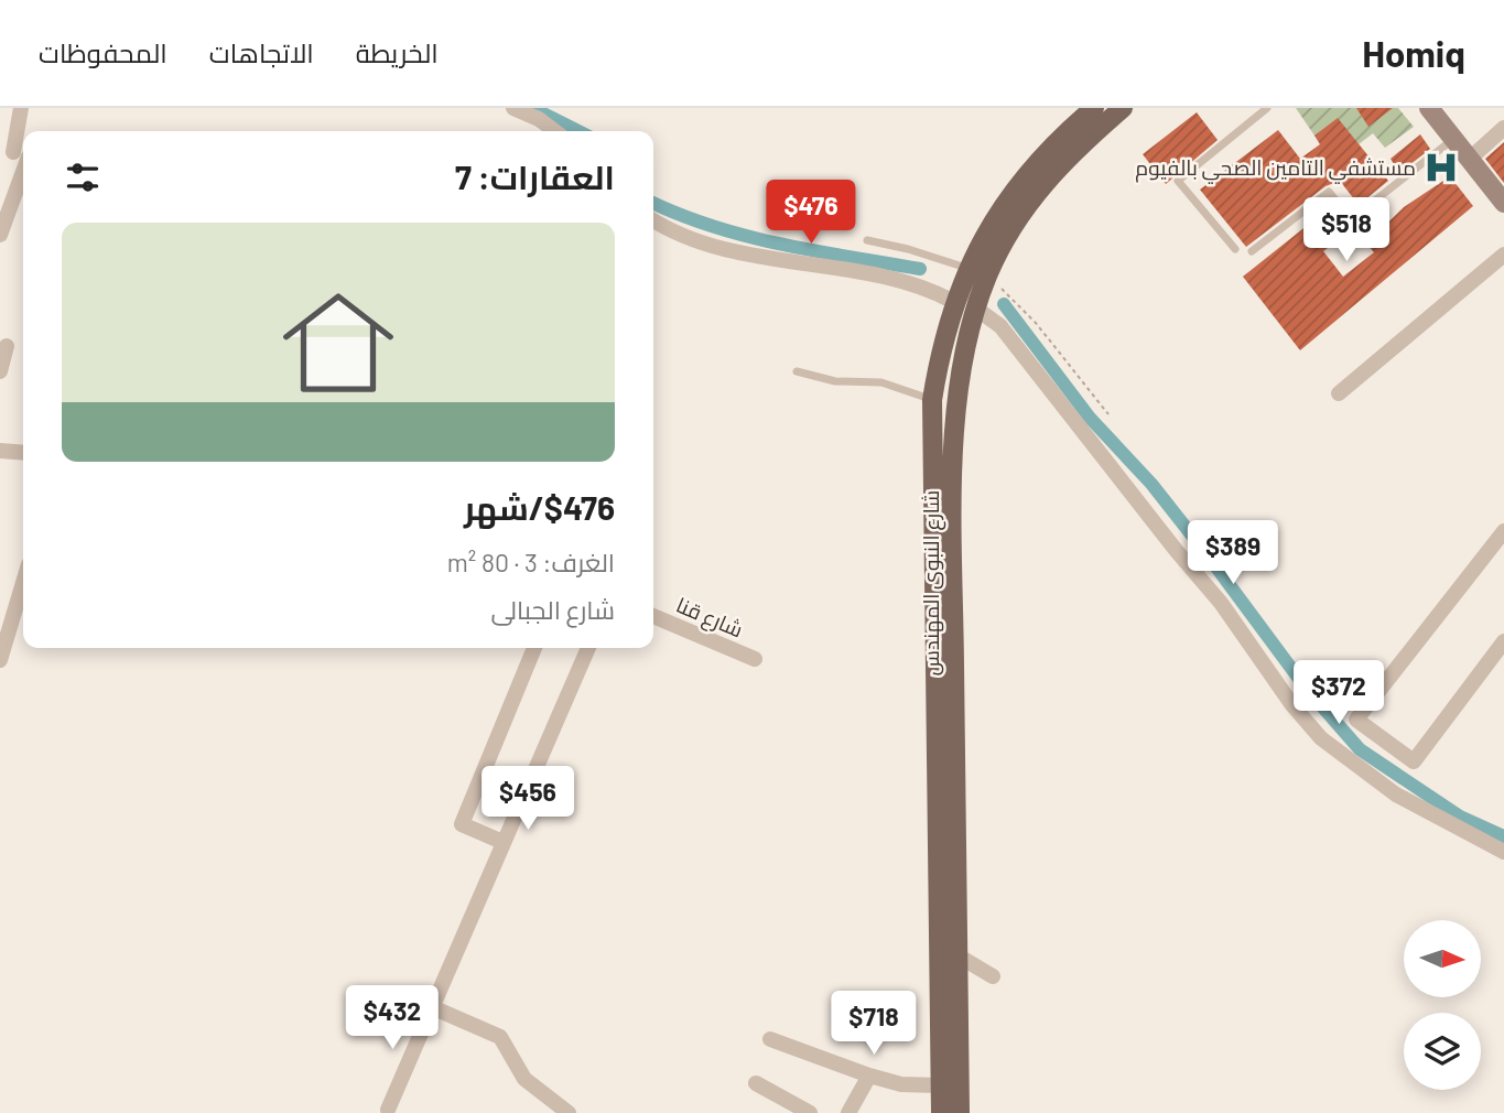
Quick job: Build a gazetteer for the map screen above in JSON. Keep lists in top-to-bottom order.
{
  "streets": {
    "main road": ["شارع النبوى المهندس"],
    "street": ["شارع قنا"]
  },
  "places": {
    "hospital": ["مستشفي التامين الصحي بالفيوم"]
  },
  "north": "right",
  "page": {
    "header": "Homiq",
    "nav": ["الخريطة", "الاتجاهات", "المحفوظات"],
    "heading": "العقارات: 7",
    "price": [
      "$476",
      "$518",
      "$389",
      "$372",
      "$456",
      "$432",
      "$718"
    ],
    "list": [
      {
        "name": "$476/شهر",
        "note": "الغرف: 3 · 80 m² · شارع الجبالى"
      }
    ]
  }
}
